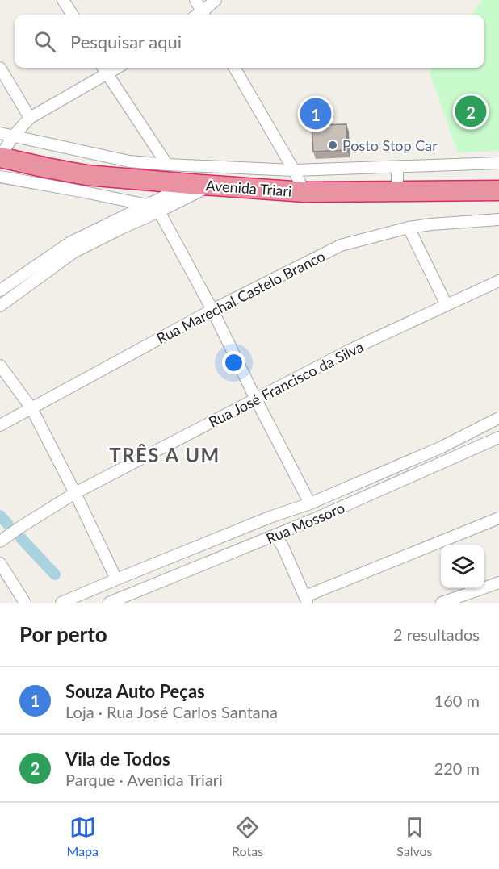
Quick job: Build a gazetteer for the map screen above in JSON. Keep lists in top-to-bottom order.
{
  "streets": {
    "highway": ["Avenida Triari"],
    "street": ["Rua Marechal Castelo Branco", "Rua José Francisco da Silva", "Rua Mossoro"]
  },
  "districts": ["TRÊS A UM"],
  "places": ["Posto Stop Car"],
  "page": {
    "search": "Pesquisar aqui",
    "pins": ["2", "1"],
    "heading": ["Por perto", "2 resultados"],
    "list": [
      {
        "mark": "1",
        "name": "Souza Auto Peças",
        "note": "Loja · Rua José Carlos Santana",
        "value": "160 m"
      },
      {
        "mark": "2",
        "name": "Vila de Todos",
        "note": "Parque · Avenida Triari",
        "value": "220 m"
      }
    ],
    "nav": ["Mapa", "Rotas", "Salvos"]
  }
}
